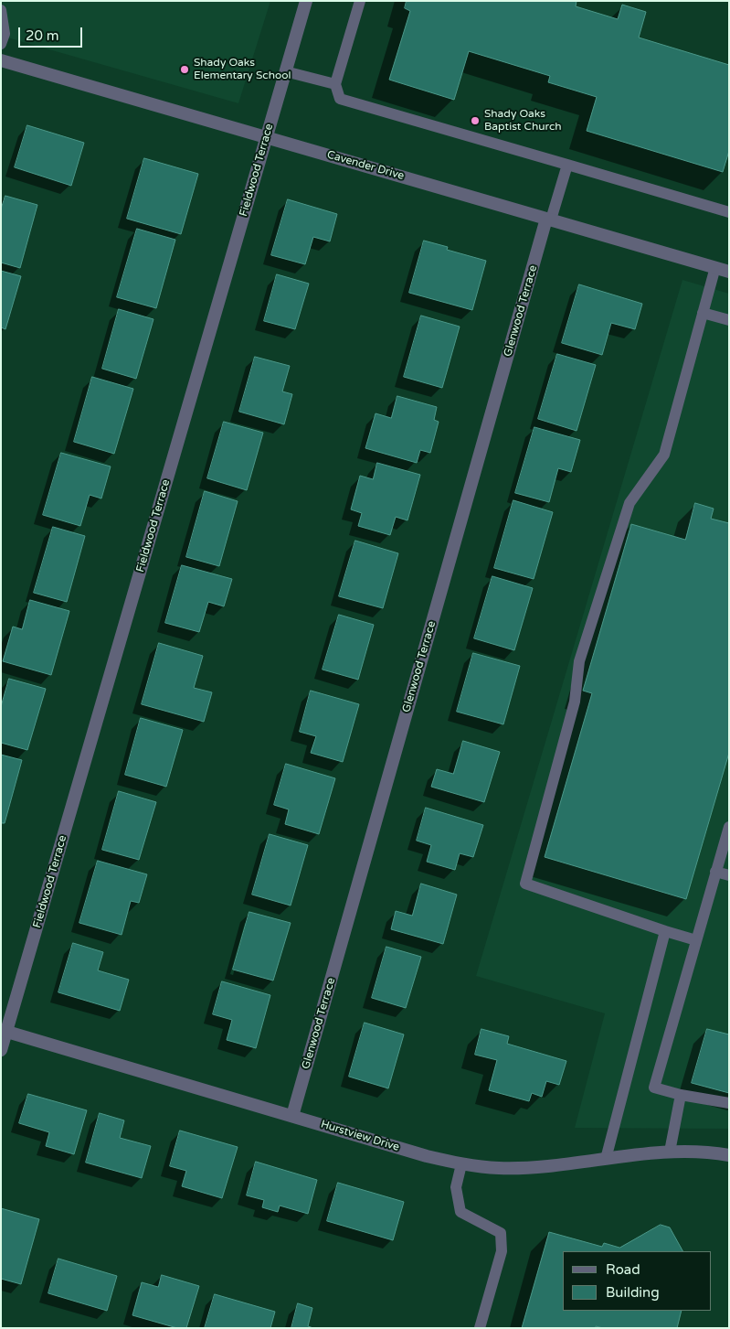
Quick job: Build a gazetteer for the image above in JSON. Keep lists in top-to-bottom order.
{
  "streets": {
    "street": [
      "Cavender Drive",
      "Fieldwood Terrace",
      "Glenwood Terrace",
      "Hurstview Drive"
    ]
  },
  "crossings": [
    ["Cavender Drive", "Fieldwood Terrace"],
    ["Cavender Drive", "Glenwood Terrace"],
    ["Fieldwood Terrace", "Hurstview Drive"],
    ["Glenwood Terrace", "Hurstview Drive"]
  ],
  "places": ["Shady Oaks Elementary School", "Shady Oaks Baptist Church"],
  "legend": ["Road", "Building"],
  "scale_bar": "20 m"
}
